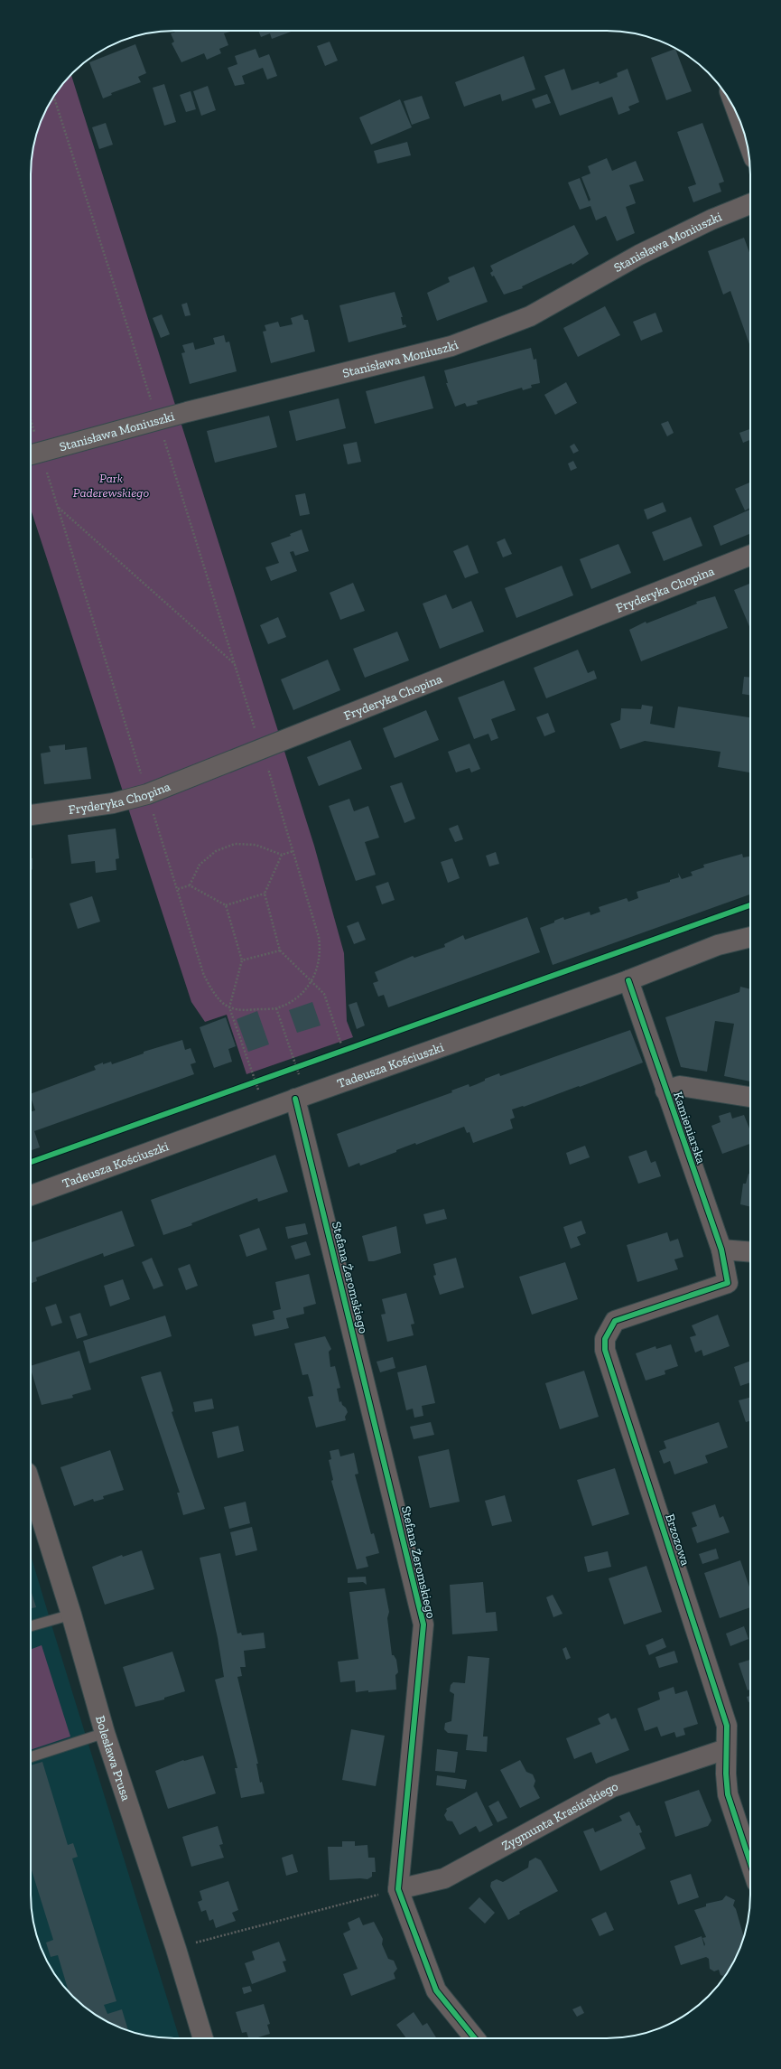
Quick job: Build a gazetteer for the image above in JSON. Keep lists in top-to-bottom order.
{
  "streets": {
    "street": [
      "Stanisława Moniuszki",
      "Fryderyka Chopina",
      "Tadeusza Kościuszki",
      "Kamieniarska",
      "Stefana Żeromskiego",
      "Brzozowa",
      "Bolesława Prusa",
      "Zygmunta Krasińskiego"
    ]
  },
  "crossings": [
    ["Tadeusza Kościuszki", "Kamieniarska"],
    ["Tadeusza Kościuszki", "Stefana Żeromskiego"],
    ["Kamieniarska", "Brzozowa"],
    ["Stefana Żeromskiego", "Zygmunta Krasińskiego"],
    ["Brzozowa", "Zygmunta Krasińskiego"]
  ],
  "parks": ["Park Paderewskiego"]
}
